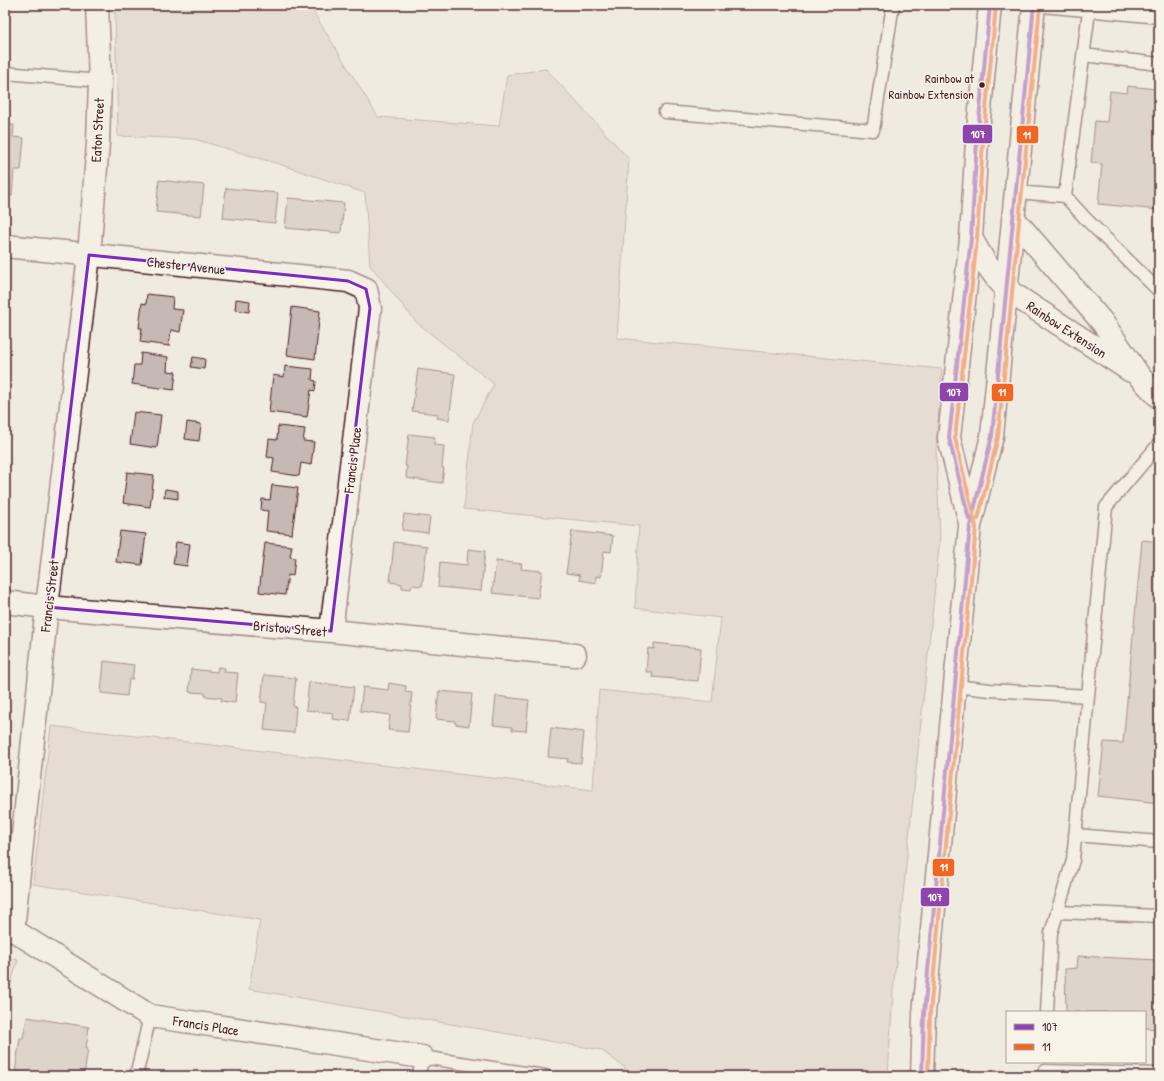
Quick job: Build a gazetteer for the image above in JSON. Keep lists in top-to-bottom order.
{
  "streets": {
    "street": [
      "Eaton Street",
      "Chester Avenue",
      "Rainbow Extension",
      "Francis Place",
      "Francis Street",
      "Bristow Street"
    ]
  },
  "crossings": [
    ["Eaton Street", "Chester Avenue"],
    ["Eaton Street", "Francis Street"],
    ["Chester Avenue", "Francis Place"],
    ["Chester Avenue", "Francis Street"],
    ["Francis Place", "Francis Street"],
    ["Francis Place", "Bristow Street"],
    ["Francis Street", "Bristow Street"]
  ],
  "places": ["Rainbow at Rainbow Extension"],
  "lines": ["transit line 107", "transit line 11"],
  "legend": ["107", "11"]
}
